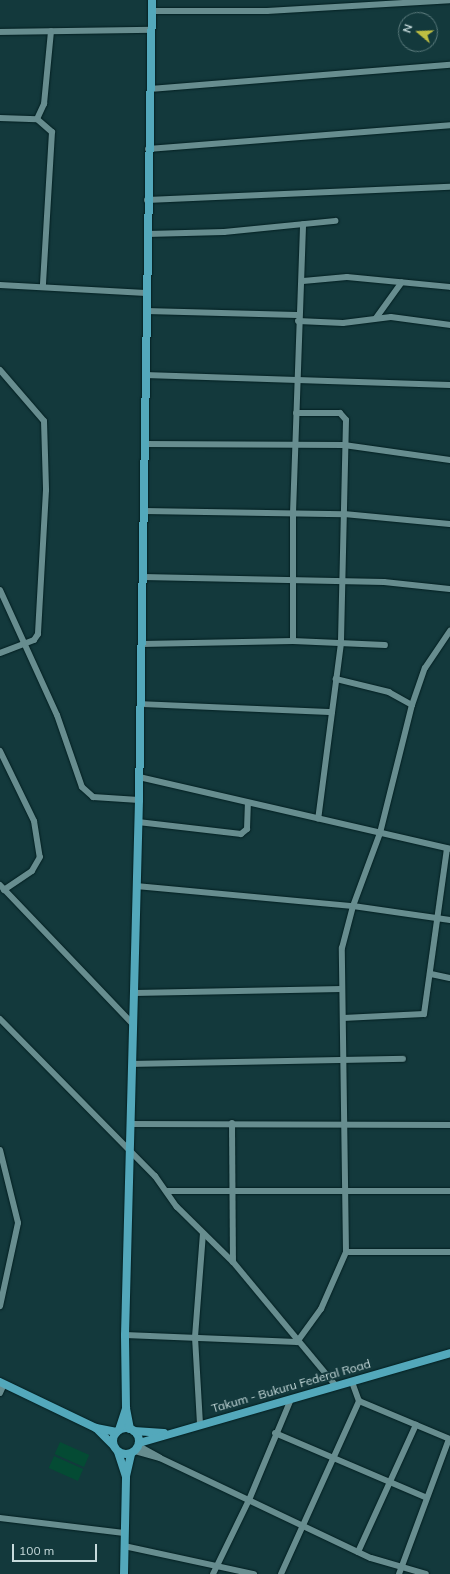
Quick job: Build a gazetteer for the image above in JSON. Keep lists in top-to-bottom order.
{
  "streets": {
    "main road": ["Takum - Bukuru Federal Road"]
  },
  "scale_bar": "100 m",
  "north": "left"
}
